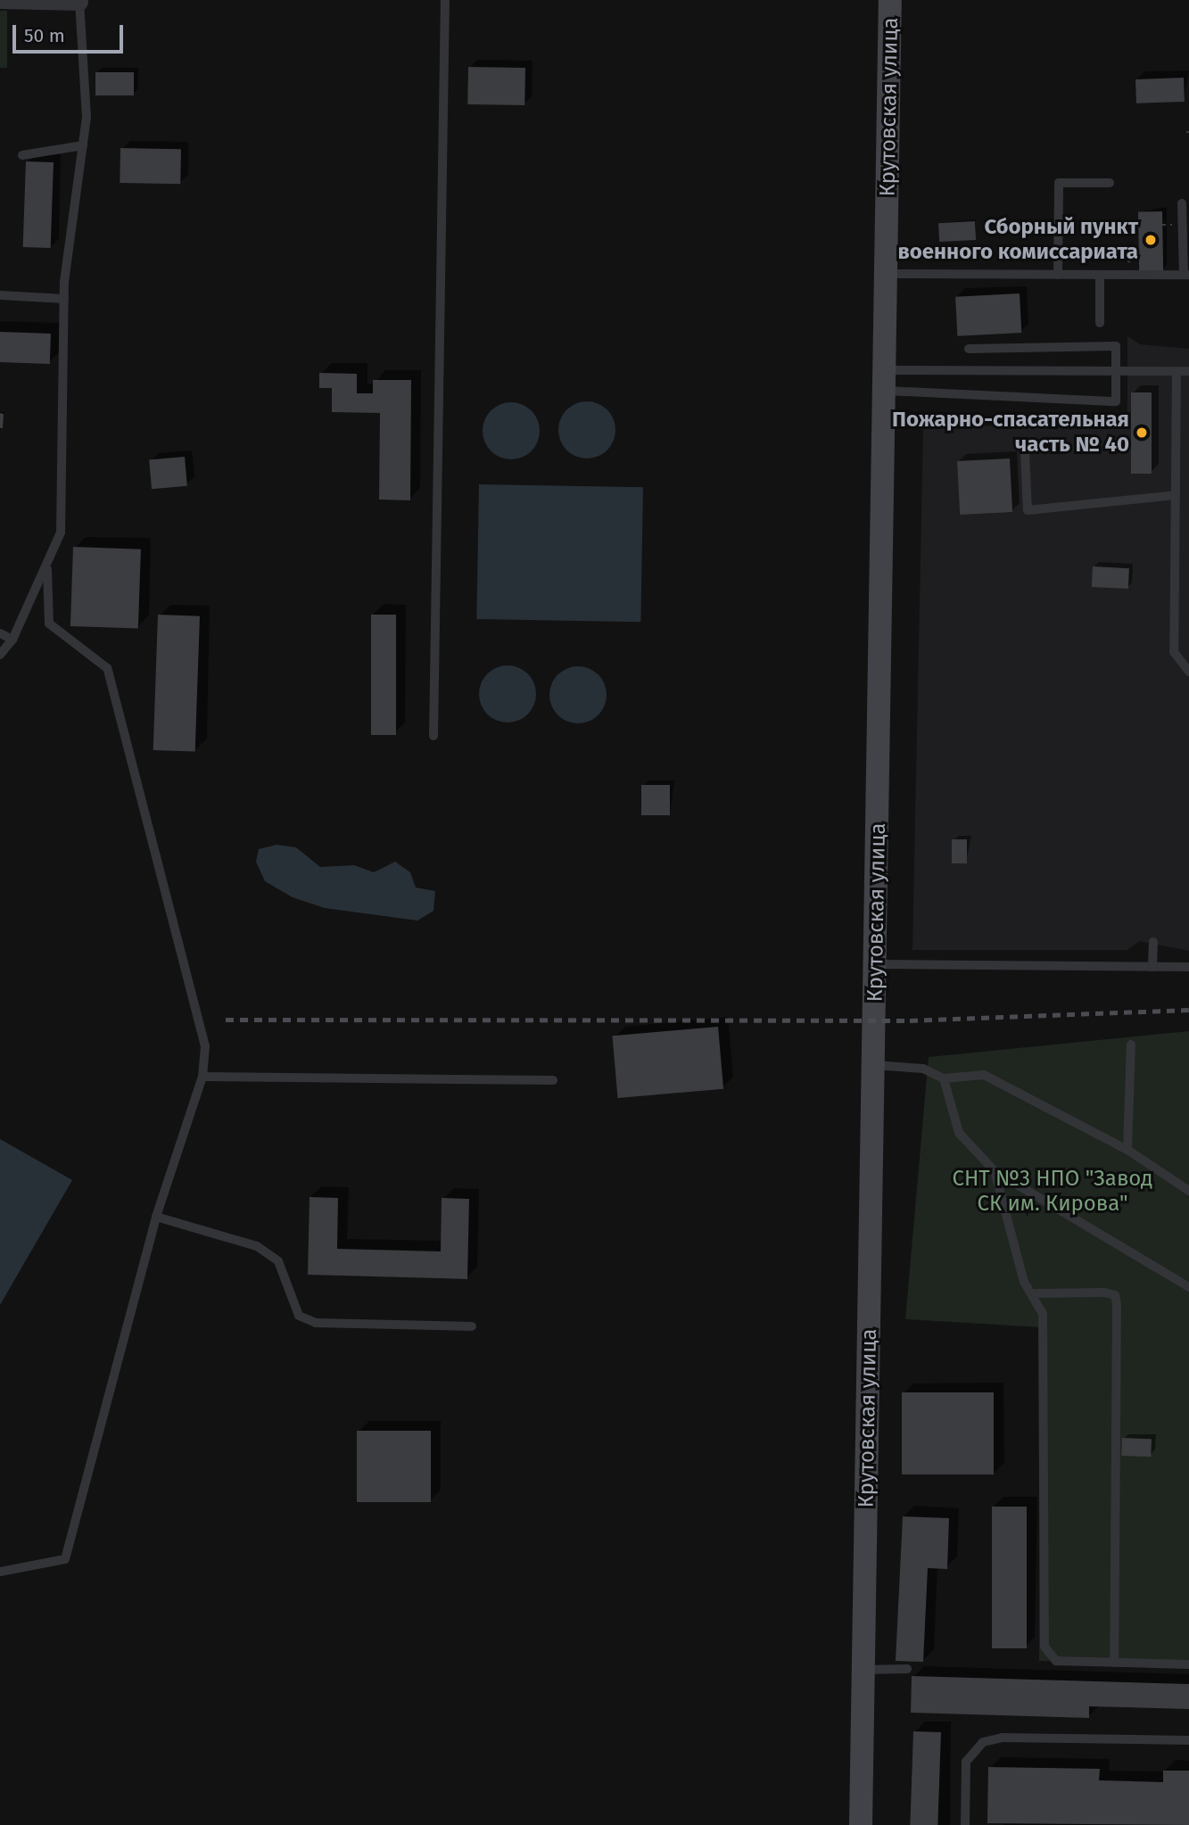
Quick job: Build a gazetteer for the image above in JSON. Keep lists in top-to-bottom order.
{
  "streets": {
    "street": ["Крутовская улица"]
  },
  "parks": ["СНТ №3 НПО \"Завод СК им. Кирова\""],
  "places": ["Сборный пункт военного комиссариата", "Пожарно-спасательная часть № 40"],
  "scale_bar": "50 m"
}
